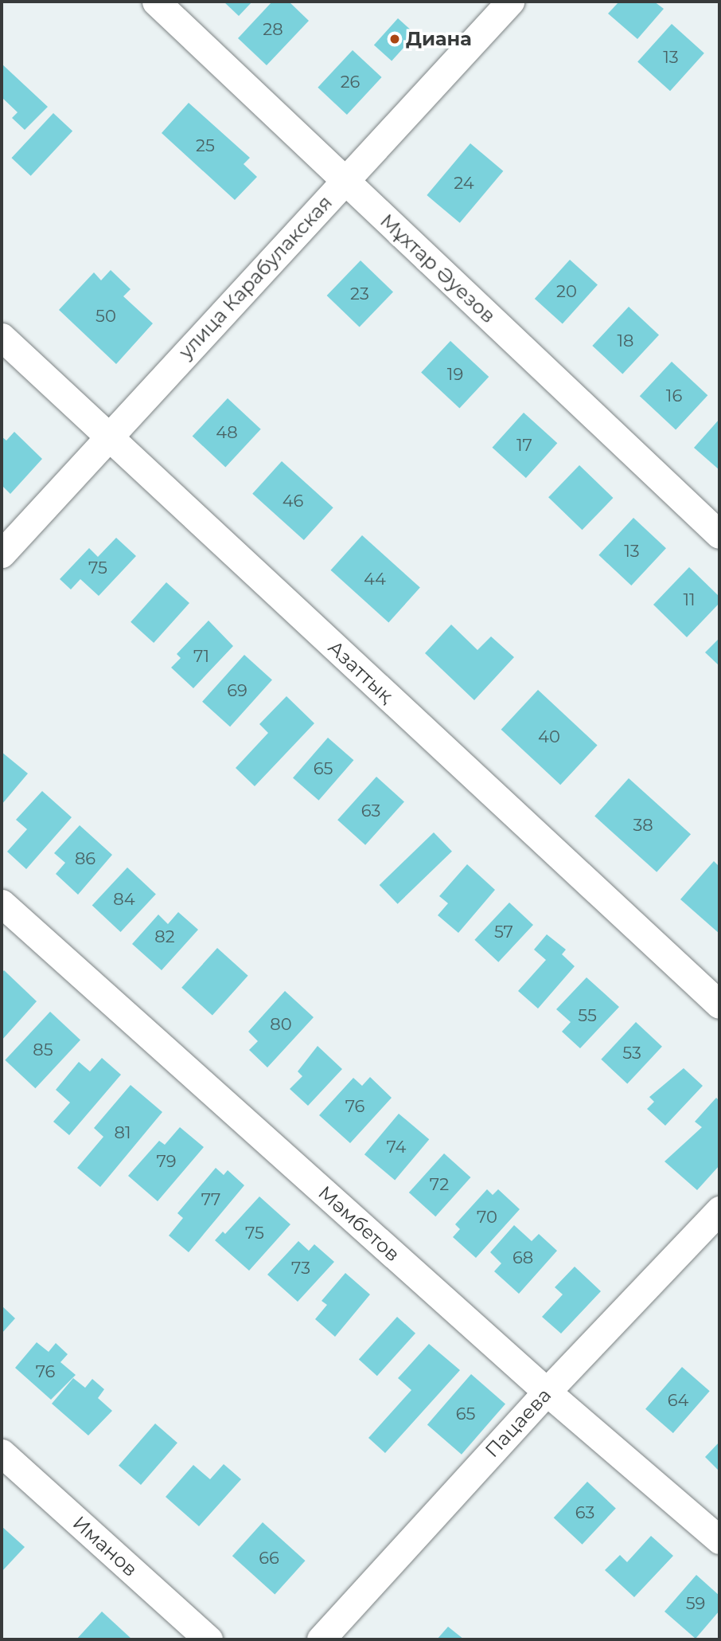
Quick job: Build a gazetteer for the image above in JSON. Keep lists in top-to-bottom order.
{
  "streets": {
    "street": [
      "Мұхтар Әуезов",
      "улица Карабулакская",
      "Азаттық",
      "Мәмбетов",
      "Пацаева",
      "Иманов"
    ]
  },
  "crossings": [
    ["Мұхтар Әуезов", "улица Карабулакская"],
    ["улица Карабулакская", "Азаттық"],
    ["Мәмбетов", "Пацаева"]
  ],
  "places": ["Диана"],
  "house_numbers": [
    "28",
    "13",
    "26",
    "25",
    "24",
    "20",
    "23",
    "50",
    "18",
    "19",
    "16",
    "48",
    "17",
    "46",
    "13",
    "75",
    "44",
    "11",
    "71",
    "69",
    "40",
    "65",
    "63",
    "38",
    "86",
    "84",
    "57",
    "82",
    "55",
    "80",
    "85",
    "53",
    "76",
    "81",
    "74",
    "79",
    "72",
    "77",
    "70",
    "75",
    "68",
    "73",
    "76",
    "64",
    "65",
    "63",
    "66",
    "59"
  ]
}
